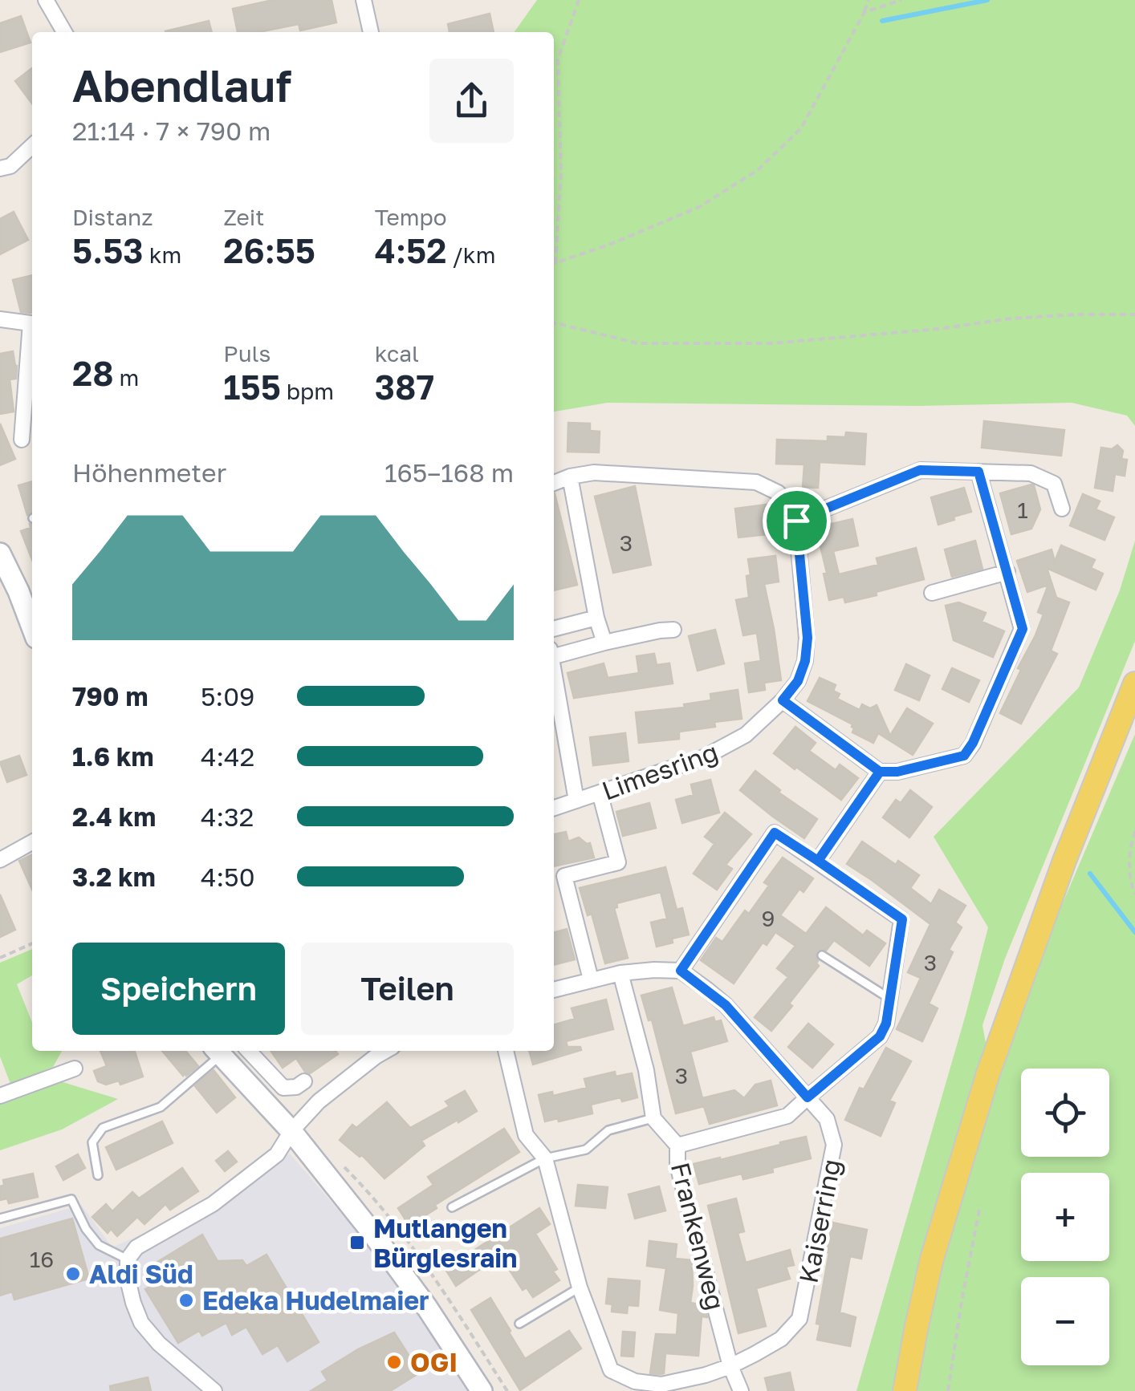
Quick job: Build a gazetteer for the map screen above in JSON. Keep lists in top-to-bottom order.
{
  "streets": {
    "street": ["Limesring", "Kaiserring", "Frankenweg"]
  },
  "crossings": [
    ["Kaiserring", "Frankenweg"]
  ],
  "places": {
    "transit": ["Mutlangen Bürglesrain"],
    "other": ["Aldi Süd", "Edeka Hudelmaier", "OGI"]
  },
  "house_numbers": [
    "1",
    "3",
    "9",
    "3",
    "3",
    "16"
  ],
  "page": {
    "heading": ["Abendlauf", "21:14 · 7 × 790 m"],
    "stats": [
      ["Distanz", "5.53 km"],
      ["Zeit", "26:55"],
      ["Tempo", "4:52 /km"],
      ["28 m"],
      ["Puls", "155 bpm"],
      ["kcal", "387"]
    ],
    "chart": ["Höhenmeter", "165–168 m"],
    "list": [
      {
        "name": "790 m",
        "note": "5:09"
      },
      {
        "name": "1.6 km",
        "note": "4:42"
      },
      {
        "name": "2.4 km",
        "note": "4:32"
      },
      {
        "name": "3.2 km",
        "note": "4:50"
      }
    ],
    "buttons": ["Speichern", "Teilen"],
    "map_buttons": ["+", "−"]
  }
}
